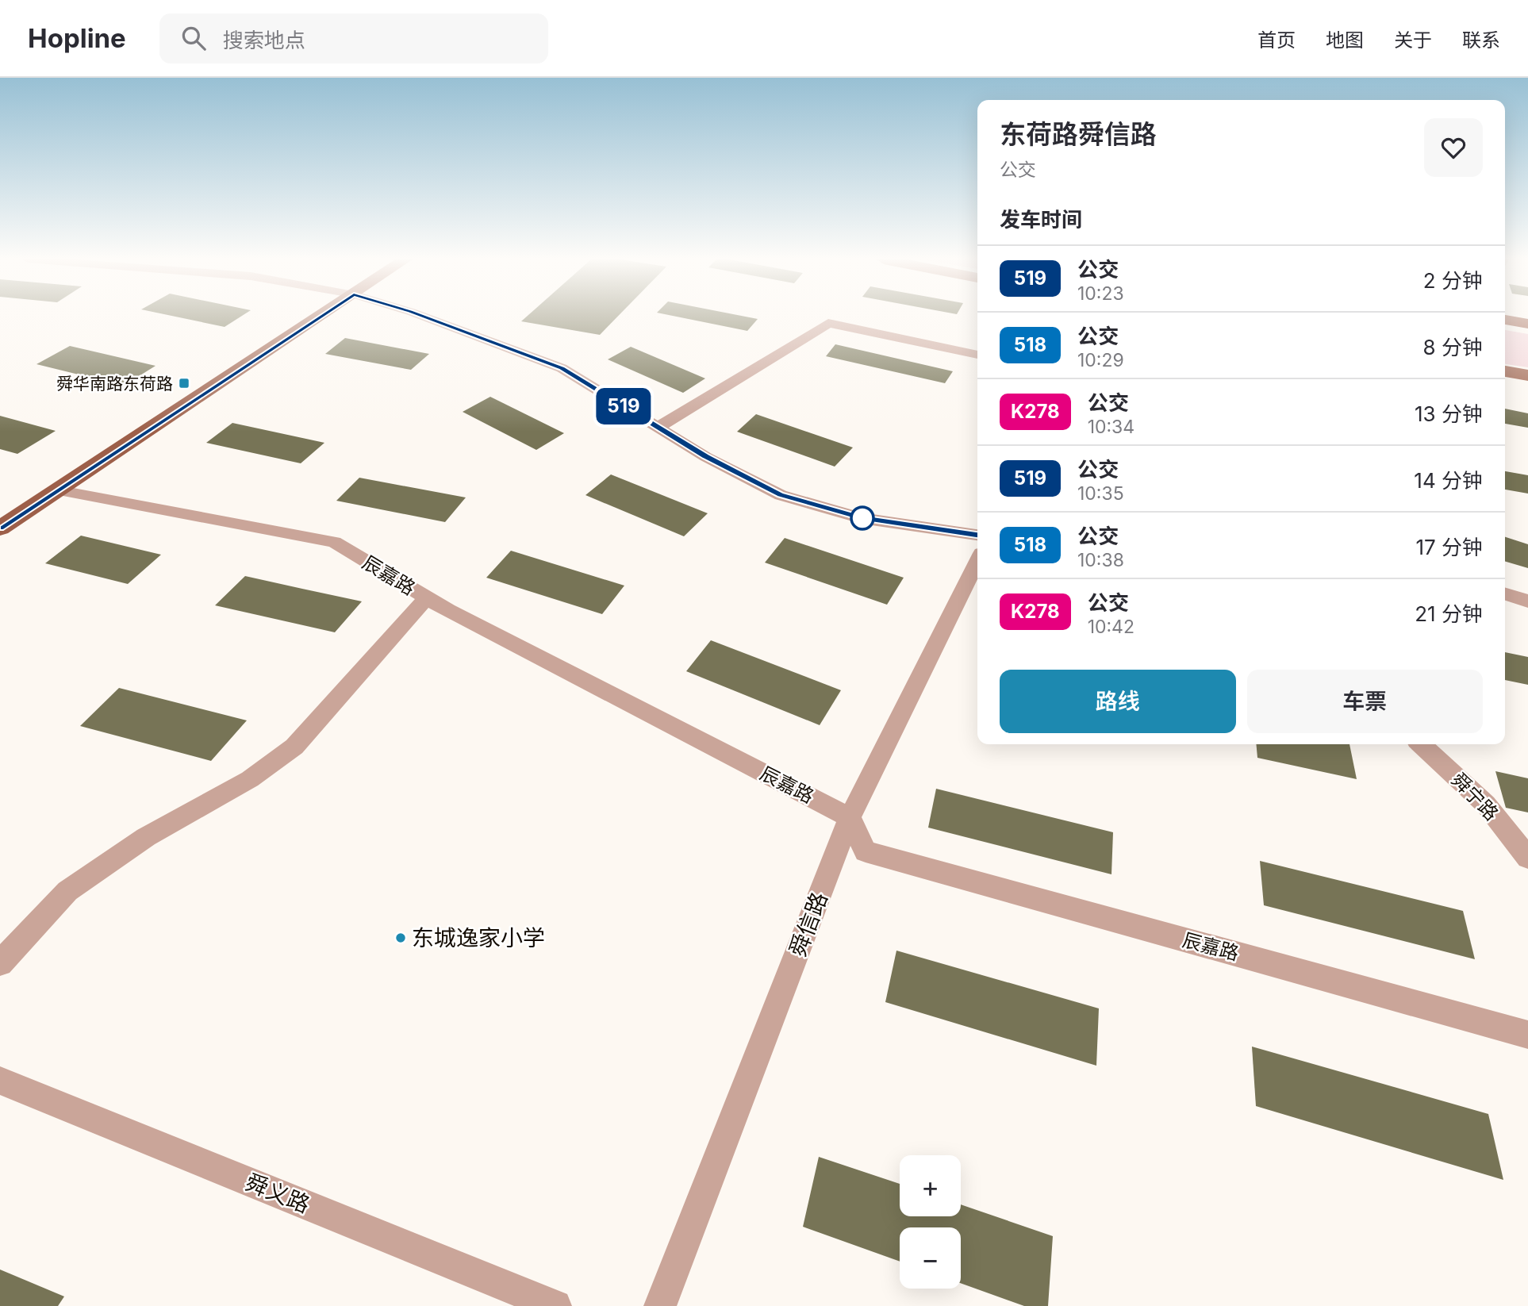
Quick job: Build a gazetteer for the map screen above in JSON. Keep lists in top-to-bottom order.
{
  "streets": {
    "street": [
      "辰嘉路",
      "舜宁路",
      "舜信路",
      "舜义路"
    ]
  },
  "crossings": [
    ["辰嘉路", "舜信路"]
  ],
  "places": {
    "transit": ["舜华南路东荷路"],
    "other": ["东城逸家小学"]
  },
  "lines": ["bus line 519"],
  "page": {
    "header": "Hopline",
    "search": "搜索地点",
    "nav": [
      "首页",
      "地图",
      "关于",
      "联系"
    ],
    "on_map": "519",
    "heading": [
      ["东荷路舜信路", "公交"],
      "发车时间"
    ],
    "list": [
      {
        "mark": "519",
        "name": "公交",
        "note": "10:23",
        "value": "2 分钟"
      },
      {
        "mark": "518",
        "name": "公交",
        "note": "10:29",
        "value": "8 分钟"
      },
      {
        "mark": "K278",
        "name": "公交",
        "note": "10:34",
        "value": "13 分钟"
      },
      {
        "mark": "519",
        "name": "公交",
        "note": "10:35",
        "value": "14 分钟"
      },
      {
        "mark": "518",
        "name": "公交",
        "note": "10:38",
        "value": "17 分钟"
      },
      {
        "mark": "K278",
        "name": "公交",
        "note": "10:42",
        "value": "21 分钟"
      }
    ],
    "buttons": ["路线", "车票"],
    "map_buttons": ["+", "−"]
  }
}
